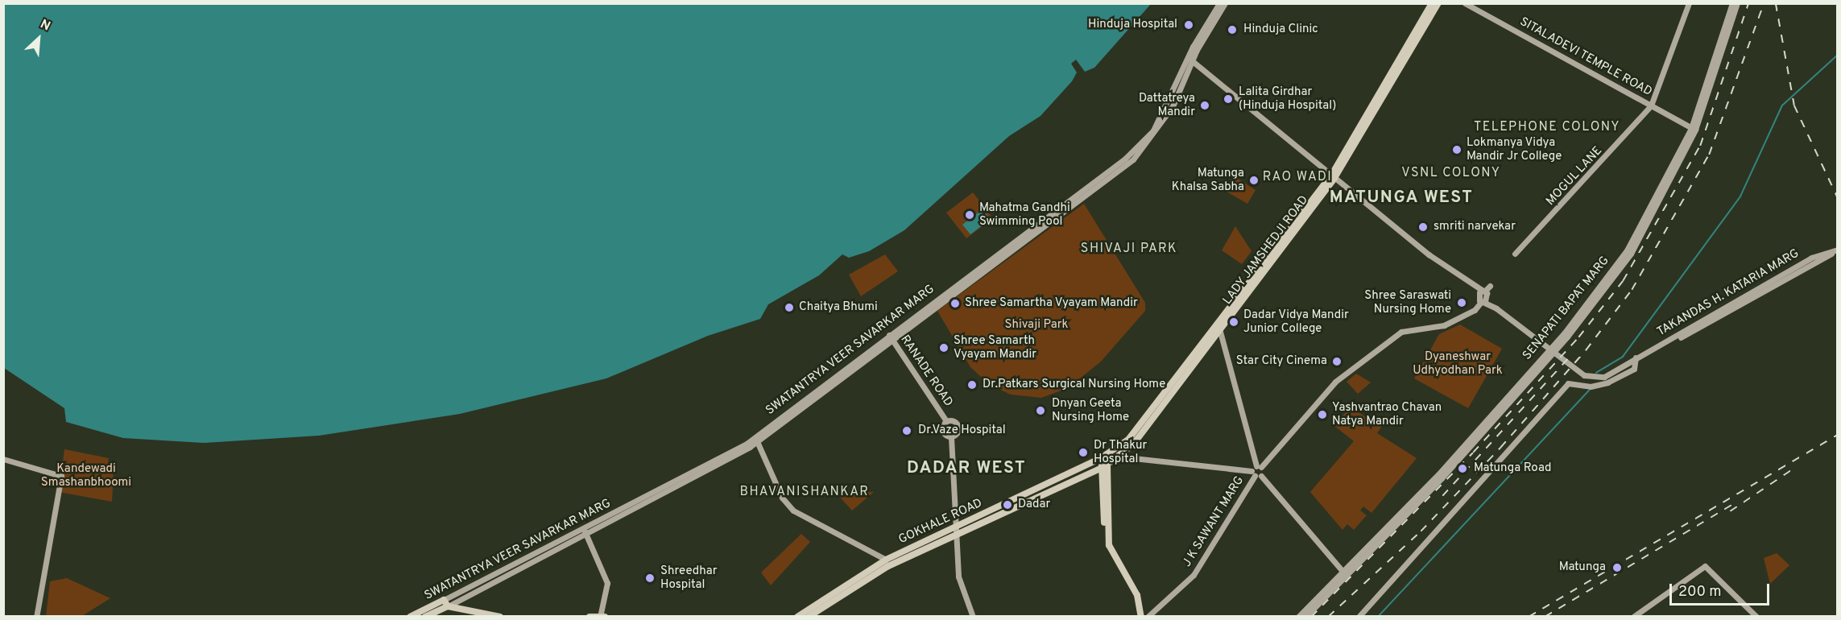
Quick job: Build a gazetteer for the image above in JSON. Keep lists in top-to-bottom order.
{
  "streets": {
    "main road": [
      "SITALADEVI TEMPLE ROAD",
      "MOGUL LANE",
      "LADY JAMSHEDJI ROAD",
      "TAKANDAS H. KATARIA MARG",
      "SENAPATI BAPAT MARG",
      "SWATANTRYA VEER SAVARKAR MARG",
      "RANADE ROAD",
      "GOKHALE ROAD",
      "J K SAWANT MARG"
    ]
  },
  "crossings": [
    ["SITALADEVI TEMPLE ROAD", "MOGUL LANE"],
    ["SITALADEVI TEMPLE ROAD", "SENAPATI BAPAT MARG"],
    ["LADY JAMSHEDJI ROAD", "GOKHALE ROAD"],
    ["TAKANDAS H. KATARIA MARG", "J K SAWANT MARG"],
    ["SWATANTRYA VEER SAVARKAR MARG", "RANADE ROAD"]
  ],
  "districts": [
    "TELEPHONE COLONY",
    "VSNL COLONY",
    "RAO WADI",
    "MATUNGA WEST",
    "SHIVAJI PARK",
    "DADAR WEST",
    "BHAVANISHANKAR"
  ],
  "parks": ["Shivaji Park", "Dyaneshwar Udhyodhan Park", "Kandewadi Smashanbhoomi"],
  "places": [
    "Hinduja Hospital",
    "Hinduja Clinic",
    "Lalita Girdhar (Hinduja Hospital)",
    "Dattatreya Mandir",
    "Lokmanya Vidya Mandir Jr College",
    "Matunga Khalsa Sabha",
    "Mahatma Gandhi Swimming Pool",
    "smriti narvekar",
    "Shree Saraswati Nursing Home",
    "Shree Samartha Vyayam Mandir",
    "Chaitya Bhumi",
    "Dadar Vidya Mandir Junior College",
    "Shree Samarth Vyayam Mandir",
    "Star City Cinema",
    "Dr.Patkars Surgical Nursing Home",
    "Dnyan Geeta Nursing Home",
    "Yashvantrao Chavan Natya Mandir",
    "Dr.Vaze Hospital",
    "Dr Thakur Hospital",
    "Matunga Road",
    "Dadar",
    "Matunga",
    "Shreedhar Hospital"
  ],
  "scale_bar": "200 m",
  "north": "top right"
}
